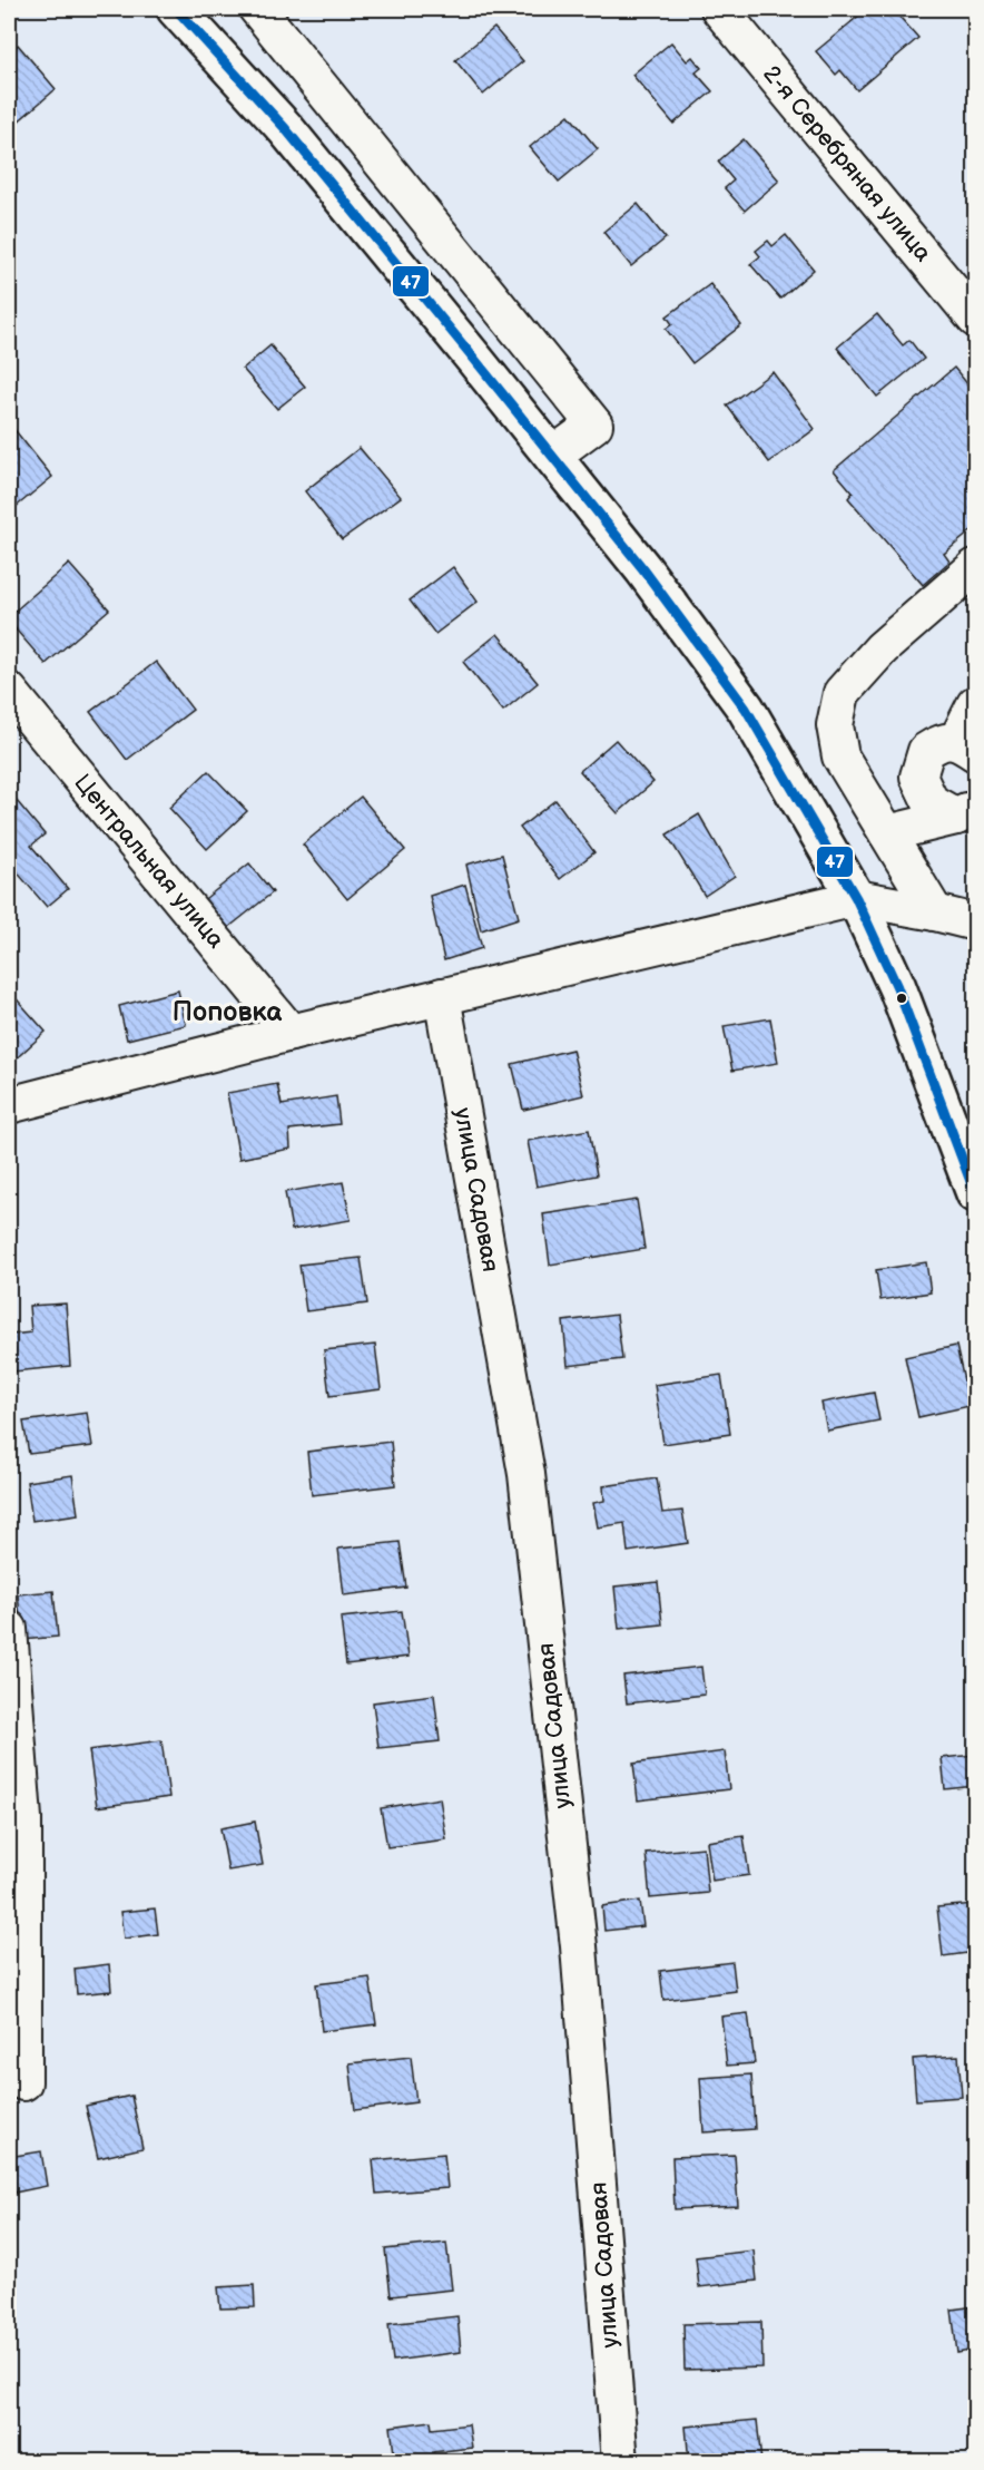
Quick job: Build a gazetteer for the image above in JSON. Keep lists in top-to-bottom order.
{
  "streets": {
    "street": ["2-я Серебряная улица", "Центральная улица", "улица Садовая"]
  },
  "districts": ["Поповка"],
  "lines": ["transit line 47"]
}
